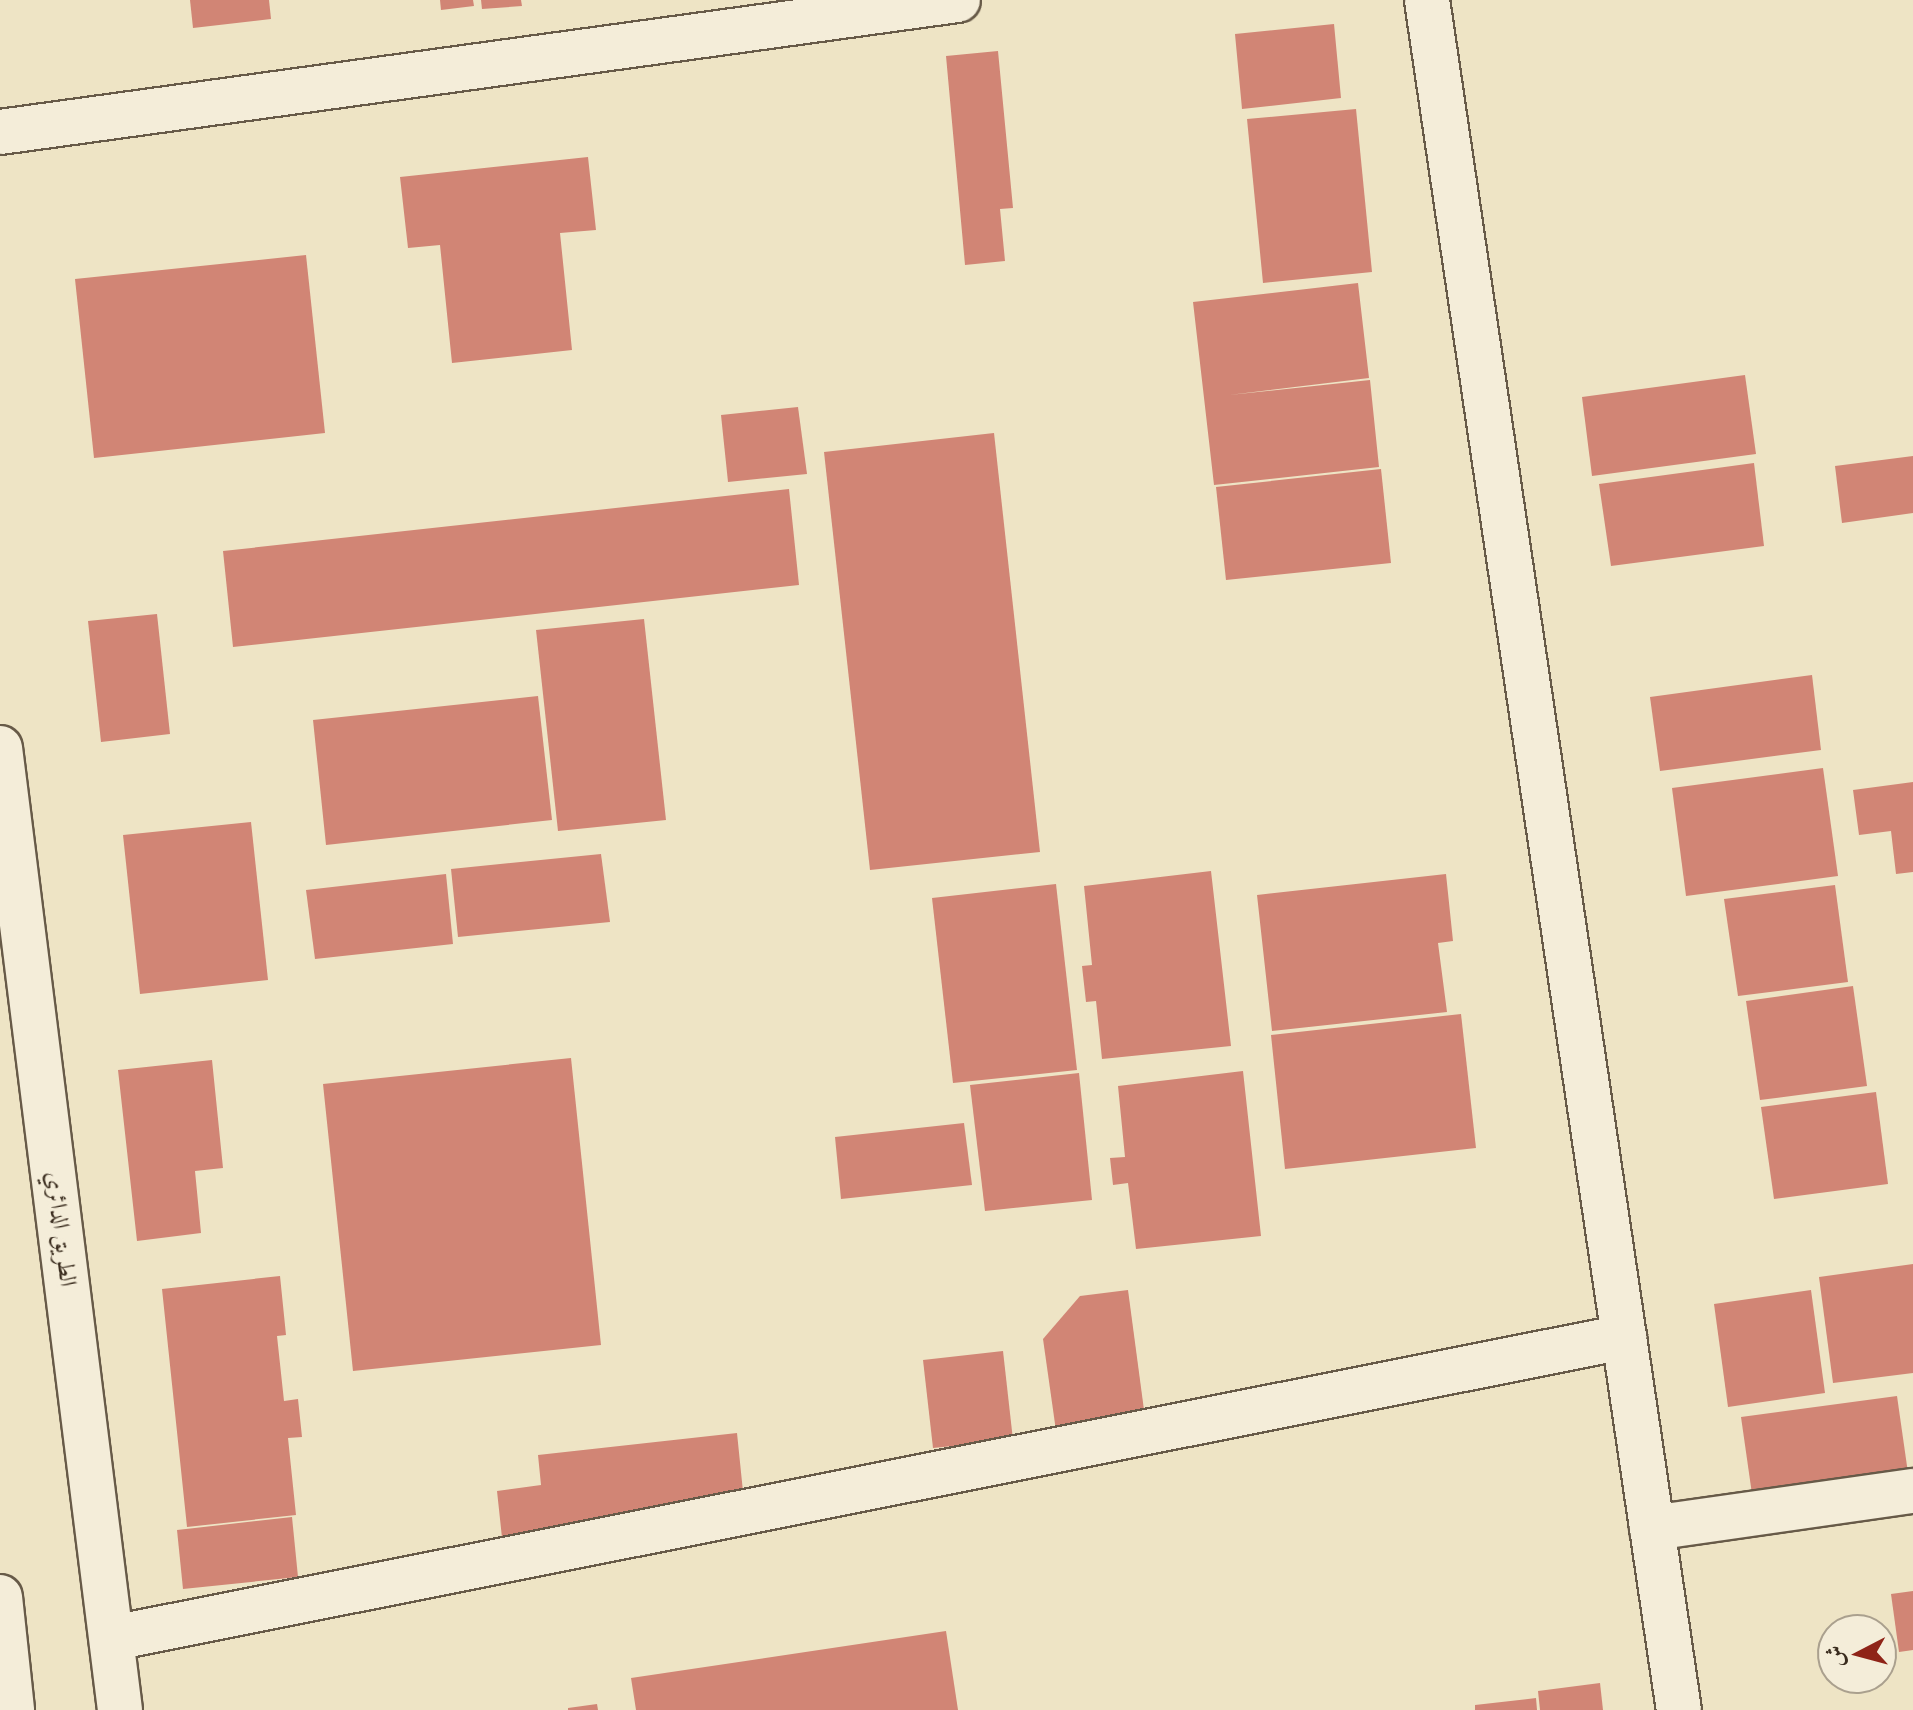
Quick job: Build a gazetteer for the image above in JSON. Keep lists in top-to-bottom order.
{
  "streets": {
    "street": ["الطريق الدائري"]
  },
  "north": "left"
}
